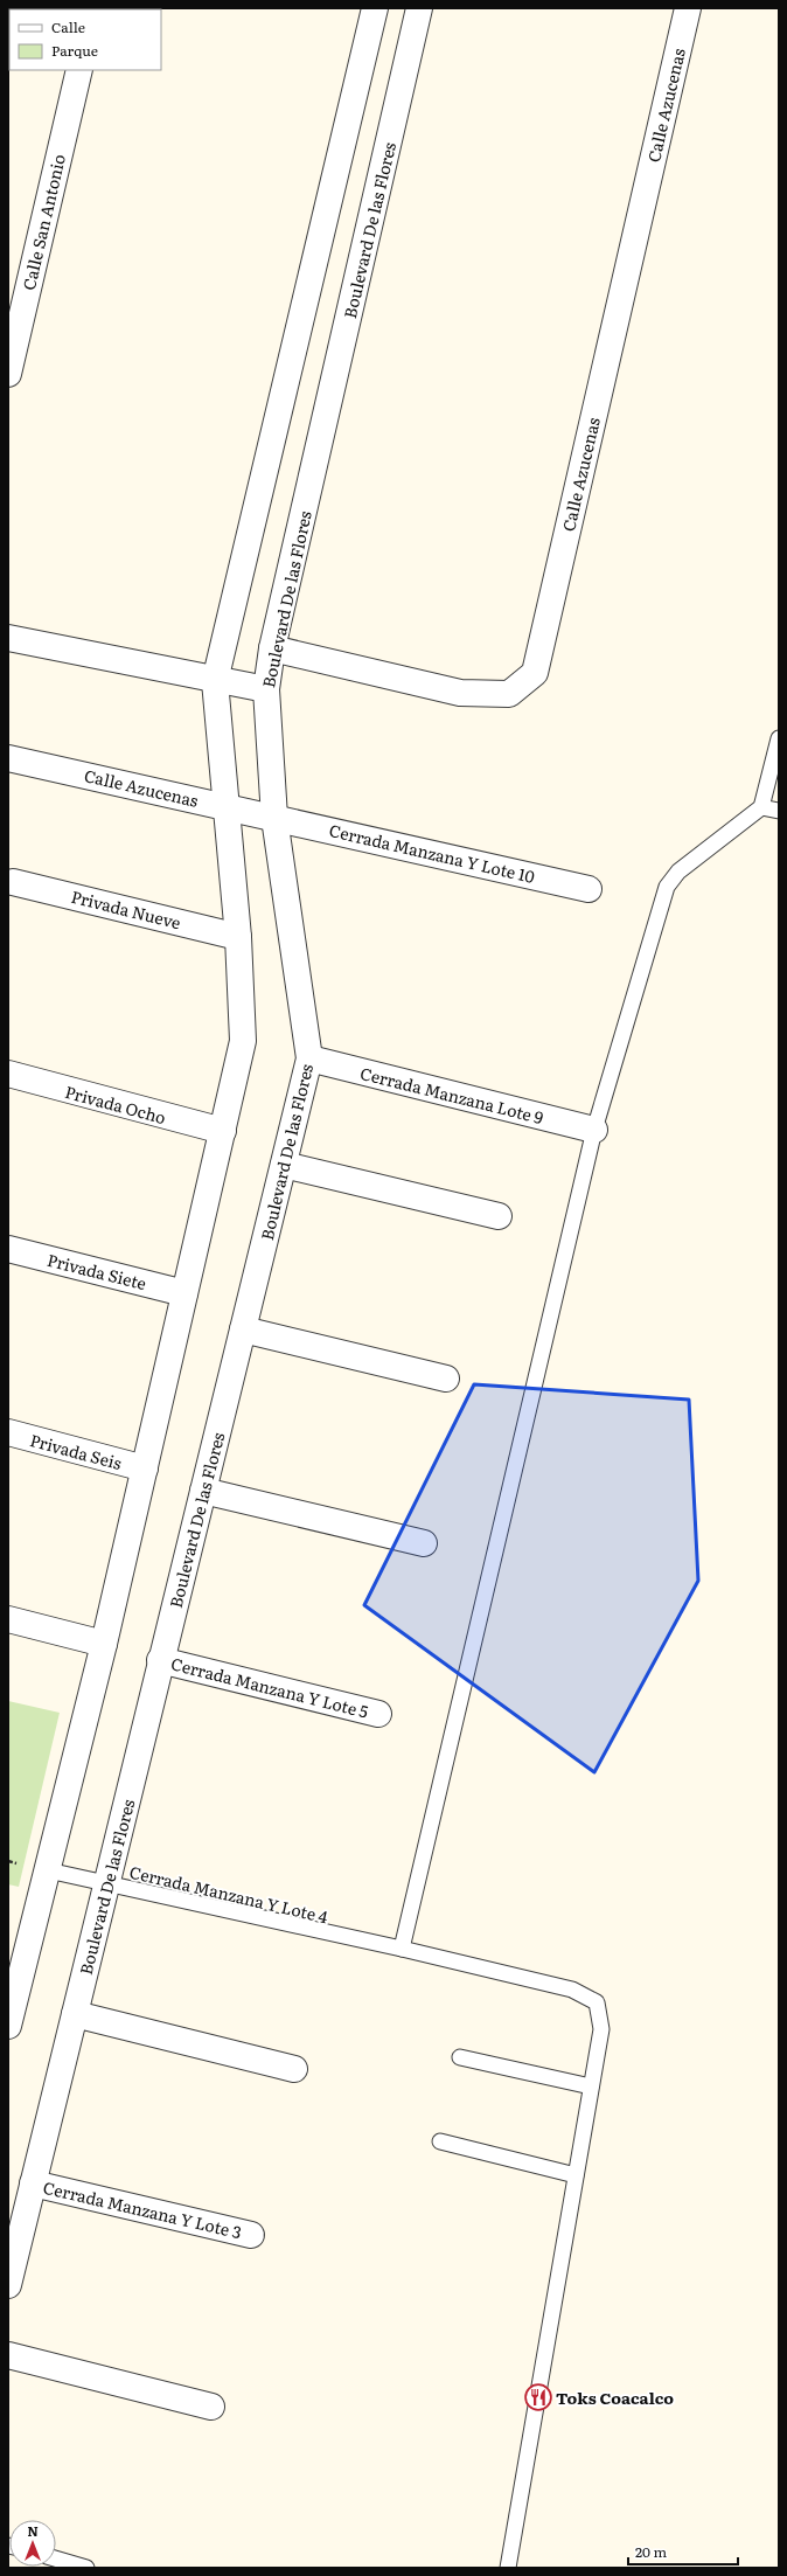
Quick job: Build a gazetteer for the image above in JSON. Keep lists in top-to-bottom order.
{
  "streets": {
    "street": [
      "Calle Azucenas",
      "Calle San Antonio",
      "Boulevard De las Flores",
      "Cerrada Manzana Y Lote 10",
      "Privada Nueve",
      "Cerrada Manzana Lote 9",
      "Privada Ocho",
      "Privada Siete",
      "Privada Seis",
      "Cerrada Manzana Y Lote 5",
      "Cerrada Manzana Y Lote 3"
    ],
    "lane": ["Cerrada Manzana Y Lote 4"]
  },
  "crossings": [
    ["Calle Azucenas", "Boulevard De las Flores"],
    ["Calle Azucenas", "Cerrada Manzana Y Lote 10"],
    ["Boulevard De las Flores", "Cerrada Manzana Y Lote 10"],
    ["Boulevard De las Flores", "Cerrada Manzana Lote 9"],
    ["Boulevard De las Flores", "Cerrada Manzana Y Lote 5"],
    ["Boulevard De las Flores", "Cerrada Manzana Y Lote 4"],
    ["Boulevard De las Flores", "Cerrada Manzana Y Lote 3"]
  ],
  "places": {
    "restaurant": ["Toks Coacalco"]
  },
  "legend": ["Calle", "Parque"],
  "scale_bar": "20 m",
  "north": "top"
}
